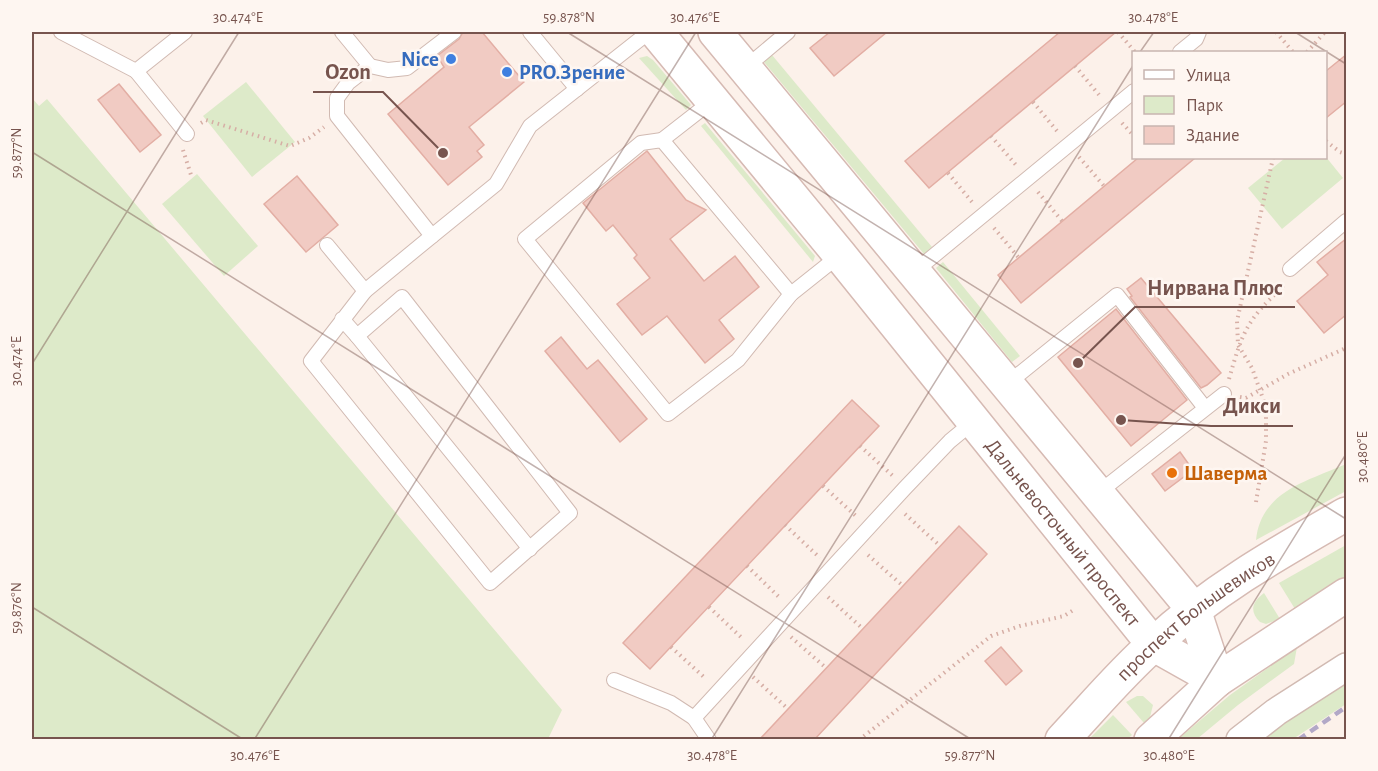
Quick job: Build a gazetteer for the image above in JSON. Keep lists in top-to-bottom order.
{
  "streets": {
    "street": ["Дальневосточный проспект", "проспект Большевиков"]
  },
  "crossings": [
    ["Дальневосточный проспект", "проспект Большевиков"]
  ],
  "places": [
    "Nice",
    "PRO.Зрение",
    "Ozon",
    "Нирвана Плюс",
    "Дикси",
    "Шаверма"
  ],
  "legend": ["Улица", "Парк", "Здание"],
  "coordinates": [
    "30.474°E",
    "59.878°N",
    "30.476°E",
    "30.478°E",
    "59.877°N",
    "30.480°E",
    "59.876°N"
  ]
}
